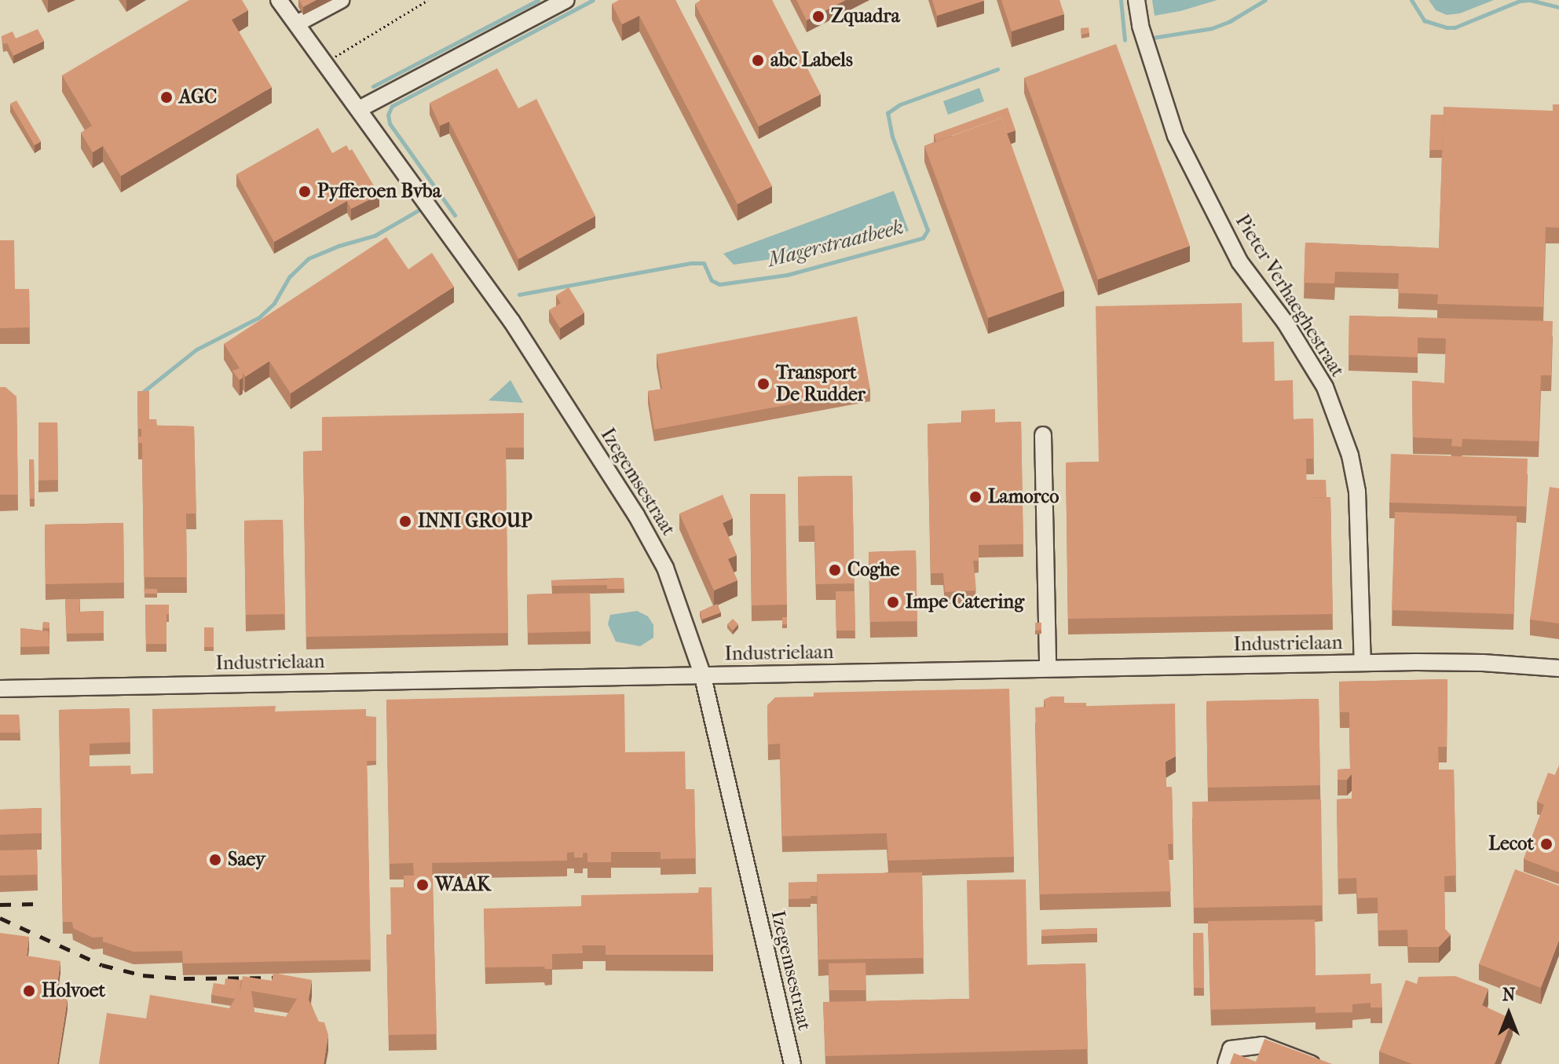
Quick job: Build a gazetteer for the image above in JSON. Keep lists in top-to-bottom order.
{
  "streets": {
    "street": ["Pieter Verhaeghestraat", "Izegemsestraat", "Industrielaan"]
  },
  "crossings": [
    ["Pieter Verhaeghestraat", "Industrielaan"],
    ["Izegemsestraat", "Industrielaan"]
  ],
  "water": ["Magerstraatbeek"],
  "places": [
    "Zquadra",
    "abc Labels",
    "AGC",
    "Pyfferoen Bvba",
    "Transport De Rudder",
    "Lamorco",
    "INNI GROUP",
    "Coghe",
    "Impe Catering",
    "Lecot",
    "Saey",
    "WAAK",
    "Holvoet"
  ],
  "north": "top"
}
